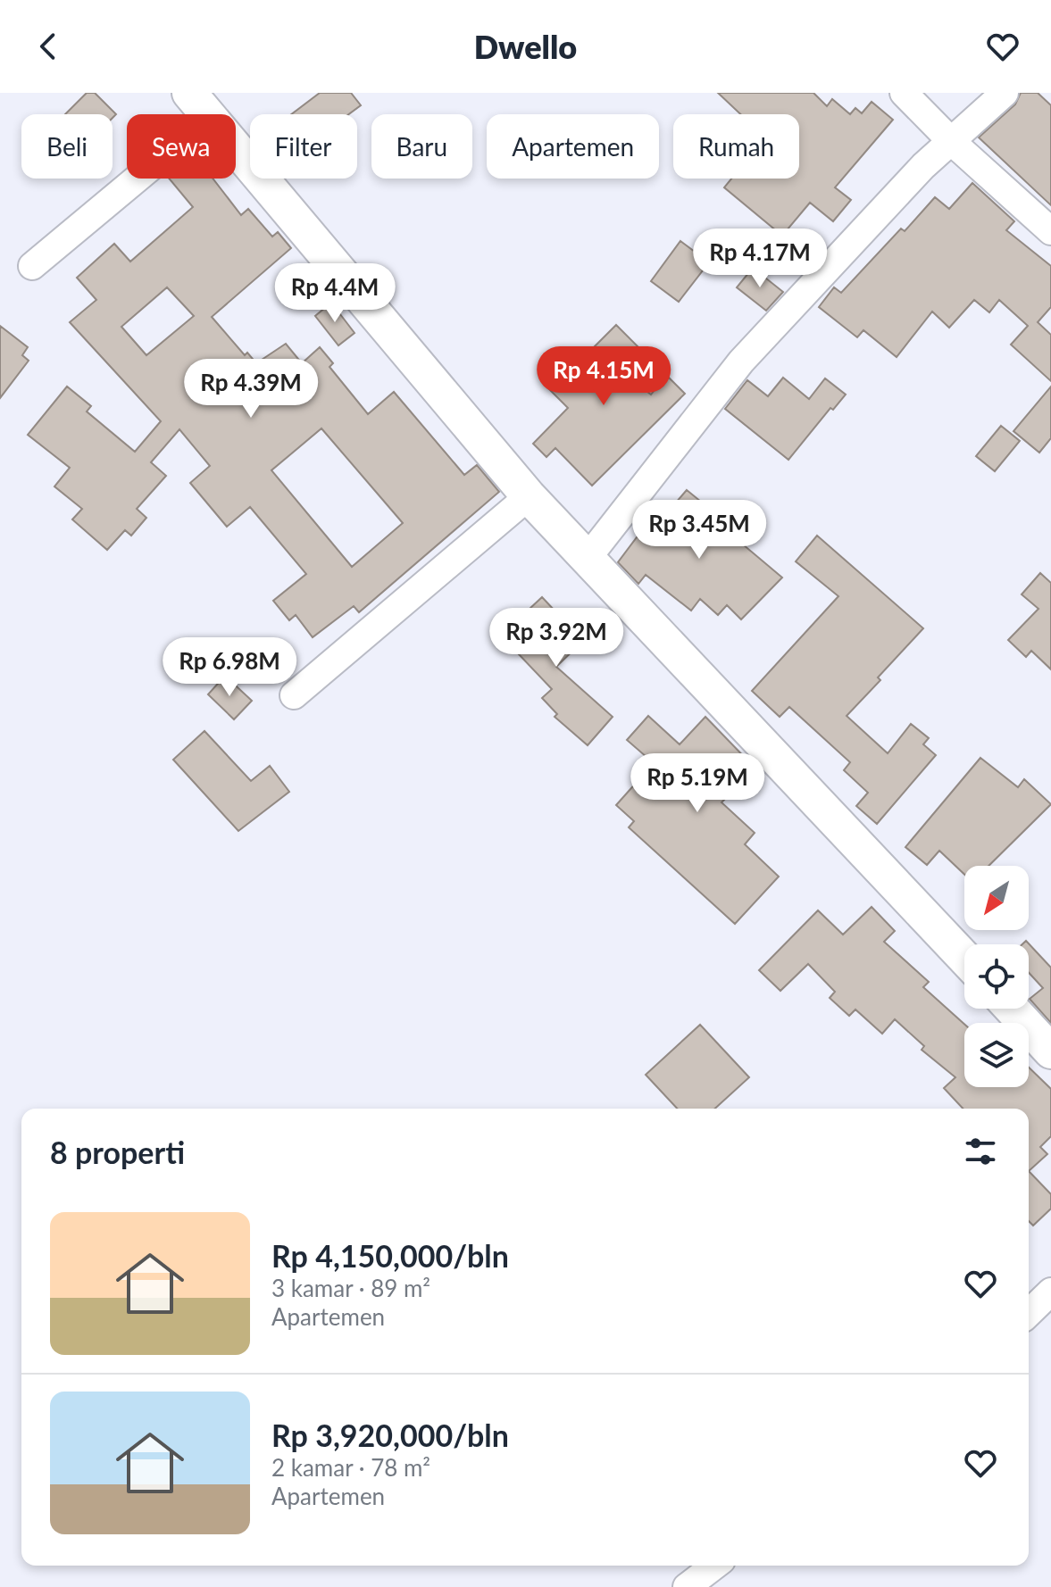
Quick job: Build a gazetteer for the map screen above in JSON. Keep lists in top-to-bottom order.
{
  "north": "bottom left",
  "page": {
    "header": "Dwello",
    "chip": [
      "Beli",
      "Sewa",
      "Filter",
      "Baru",
      "Apartemen",
      "Rumah"
    ],
    "price": [
      "Rp 4.17M",
      "Rp 4.4M",
      "Rp 4.15M",
      "Rp 4.39M",
      "Rp 3.45M",
      "Rp 3.92M",
      "Rp 6.98M",
      "Rp 5.19M"
    ],
    "heading": "8 properti",
    "list": [
      {
        "name": "Rp 4,150,000/bln",
        "note": "3 kamar · 89 m² · Apartemen"
      },
      {
        "name": "Rp 3,920,000/bln",
        "note": "2 kamar · 78 m² · Apartemen"
      }
    ]
  }
}
